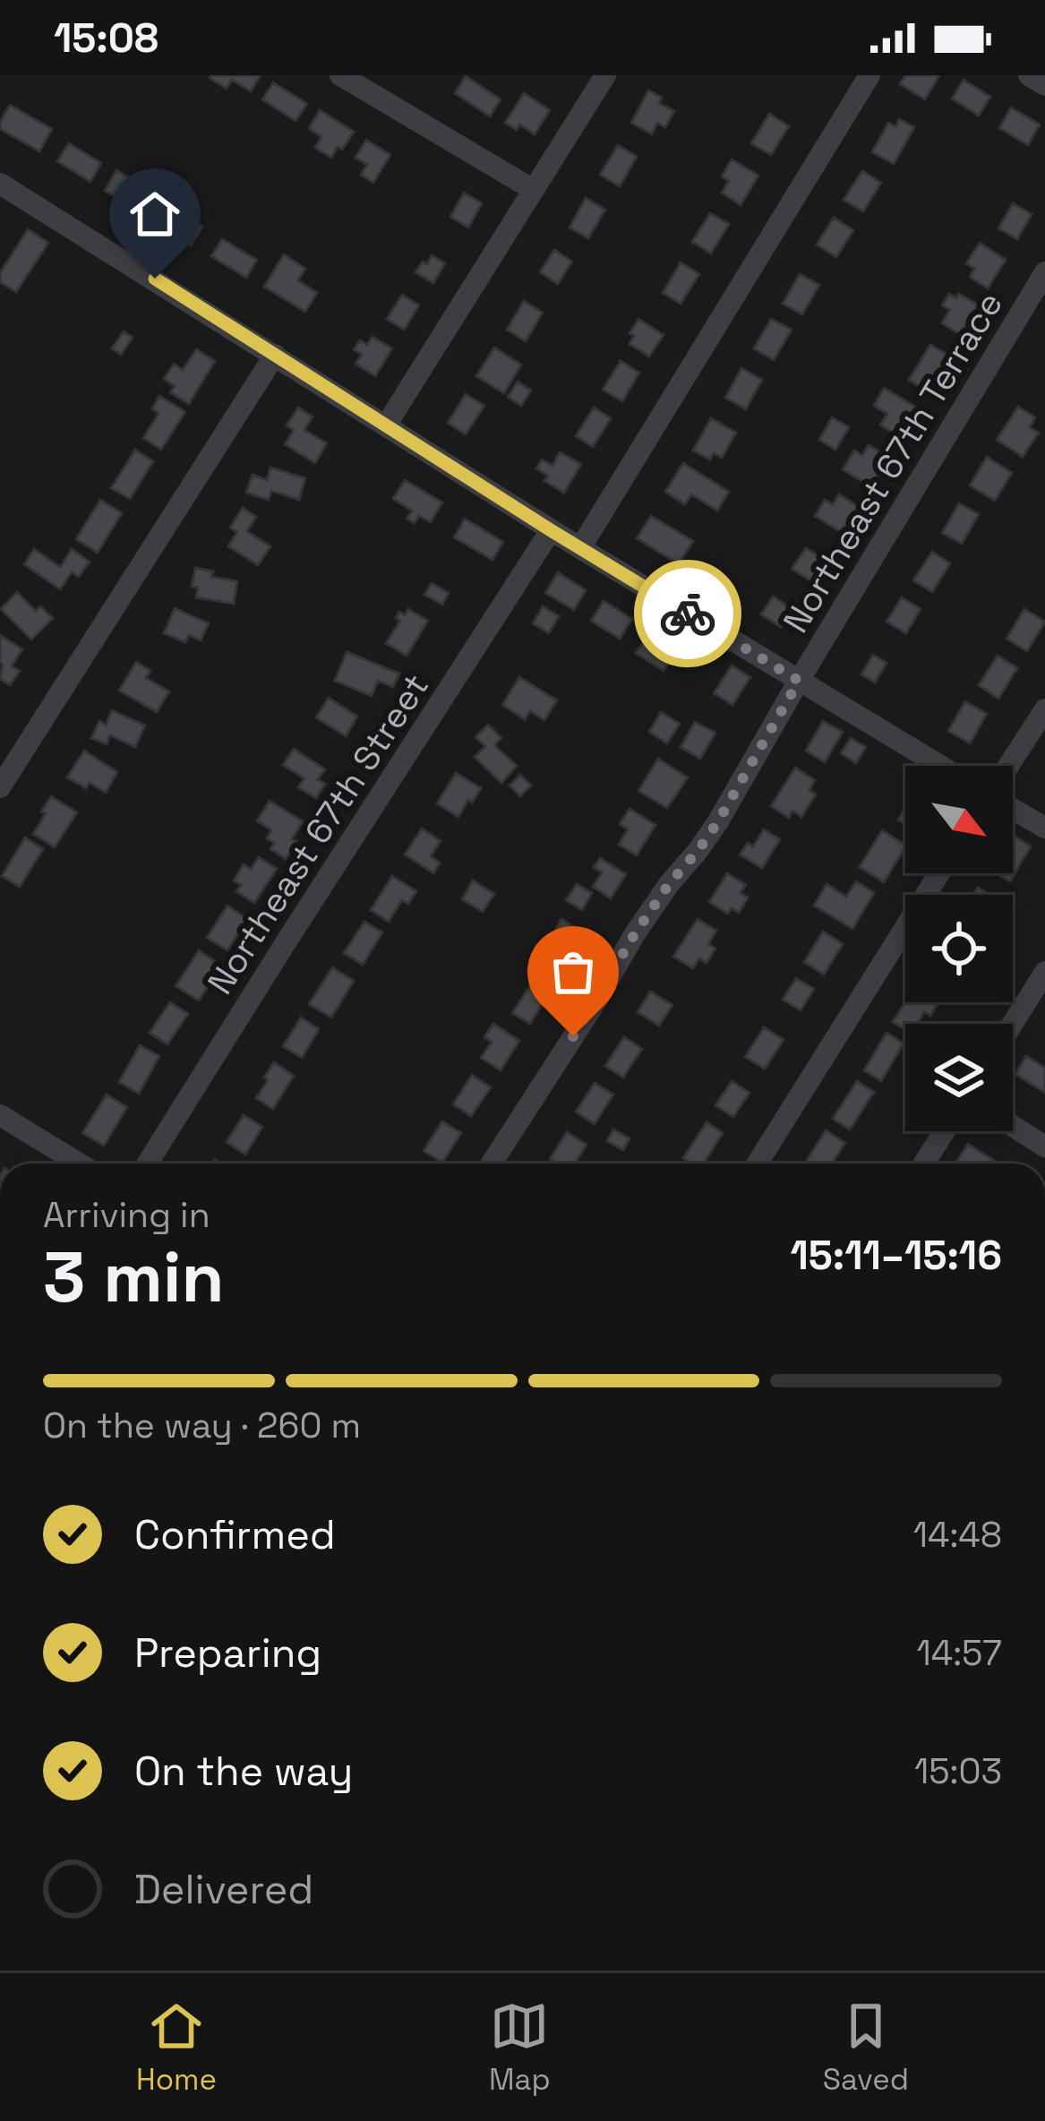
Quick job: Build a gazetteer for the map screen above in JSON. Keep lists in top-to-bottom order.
{
  "streets": {
    "street": ["Northeast 67th Terrace", "Northeast 67th Street"]
  },
  "north": "bottom right",
  "page": {
    "status": "15:08",
    "heading": ["3 min", "Arriving in", "15:11–15:16"],
    "bar": "On the way · 260 m",
    "list": [
      ["Confirmed", "14:48"],
      ["Preparing", "14:57"],
      ["On the way", "15:03"],
      "Delivered"
    ],
    "tabs": ["Home", "Map", "Saved"]
  }
}
